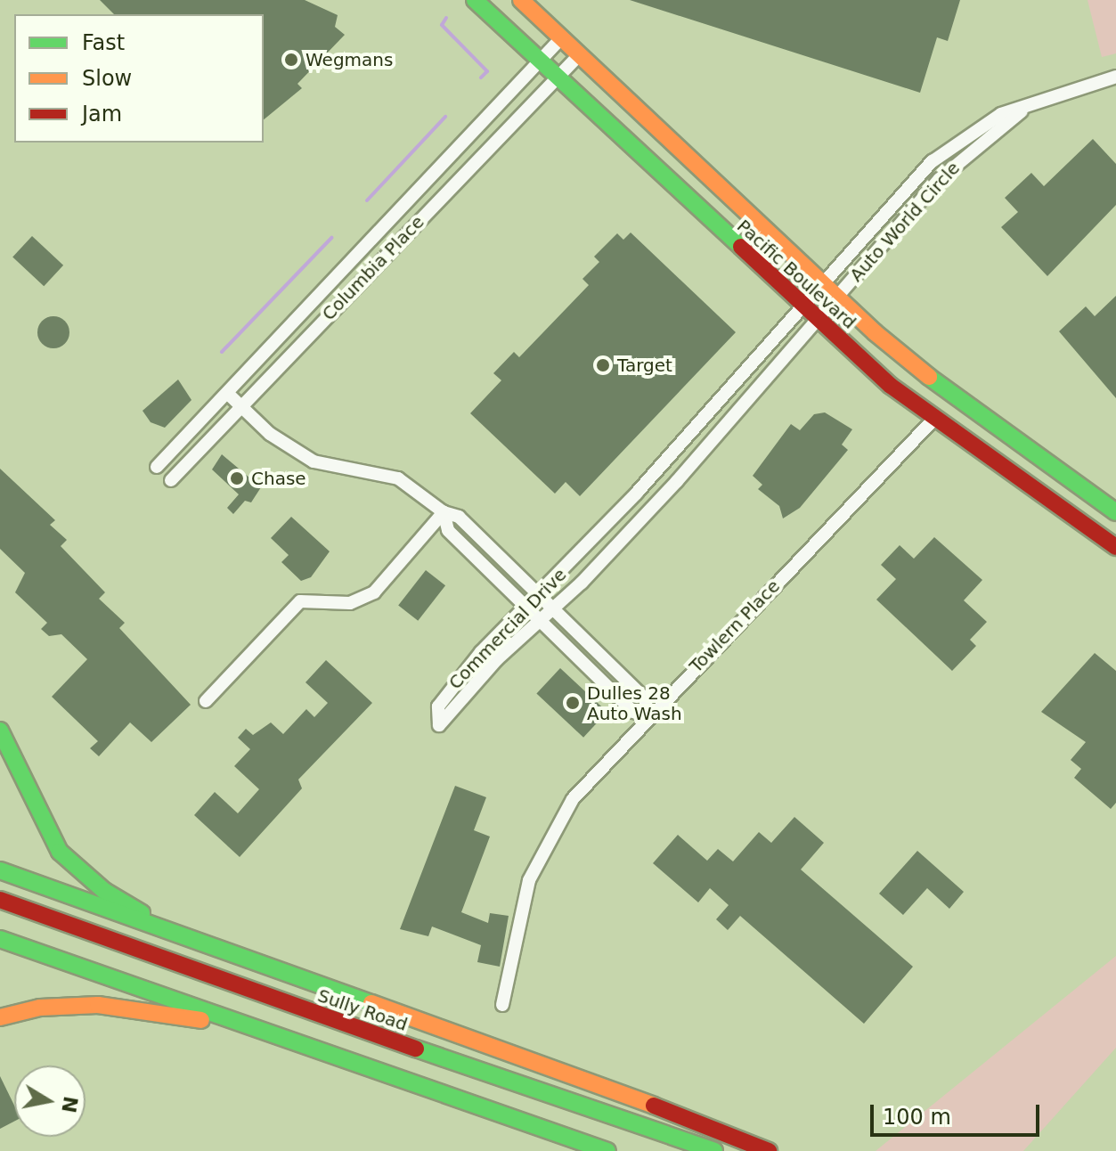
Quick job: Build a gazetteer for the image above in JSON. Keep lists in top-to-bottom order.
{
  "streets": {
    "main road": ["Pacific Boulevard", "Sully Road"],
    "street": [
      "Auto World Circle",
      "Columbia Place",
      "Towlern Place",
      "Commercial Drive"
    ]
  },
  "crossings": [
    ["Auto World Circle", "Pacific Boulevard"],
    ["Auto World Circle", "Commercial Drive"],
    ["Columbia Place", "Pacific Boulevard"],
    ["Pacific Boulevard", "Towlern Place"],
    ["Pacific Boulevard", "Commercial Drive"]
  ],
  "places": [
    "Wegmans",
    "Target",
    "Chase",
    "Dulles 28 Auto Wash"
  ],
  "legend": ["Fast", "Slow", "Jam"],
  "scale_bar": "100 m",
  "north": "right"
}
